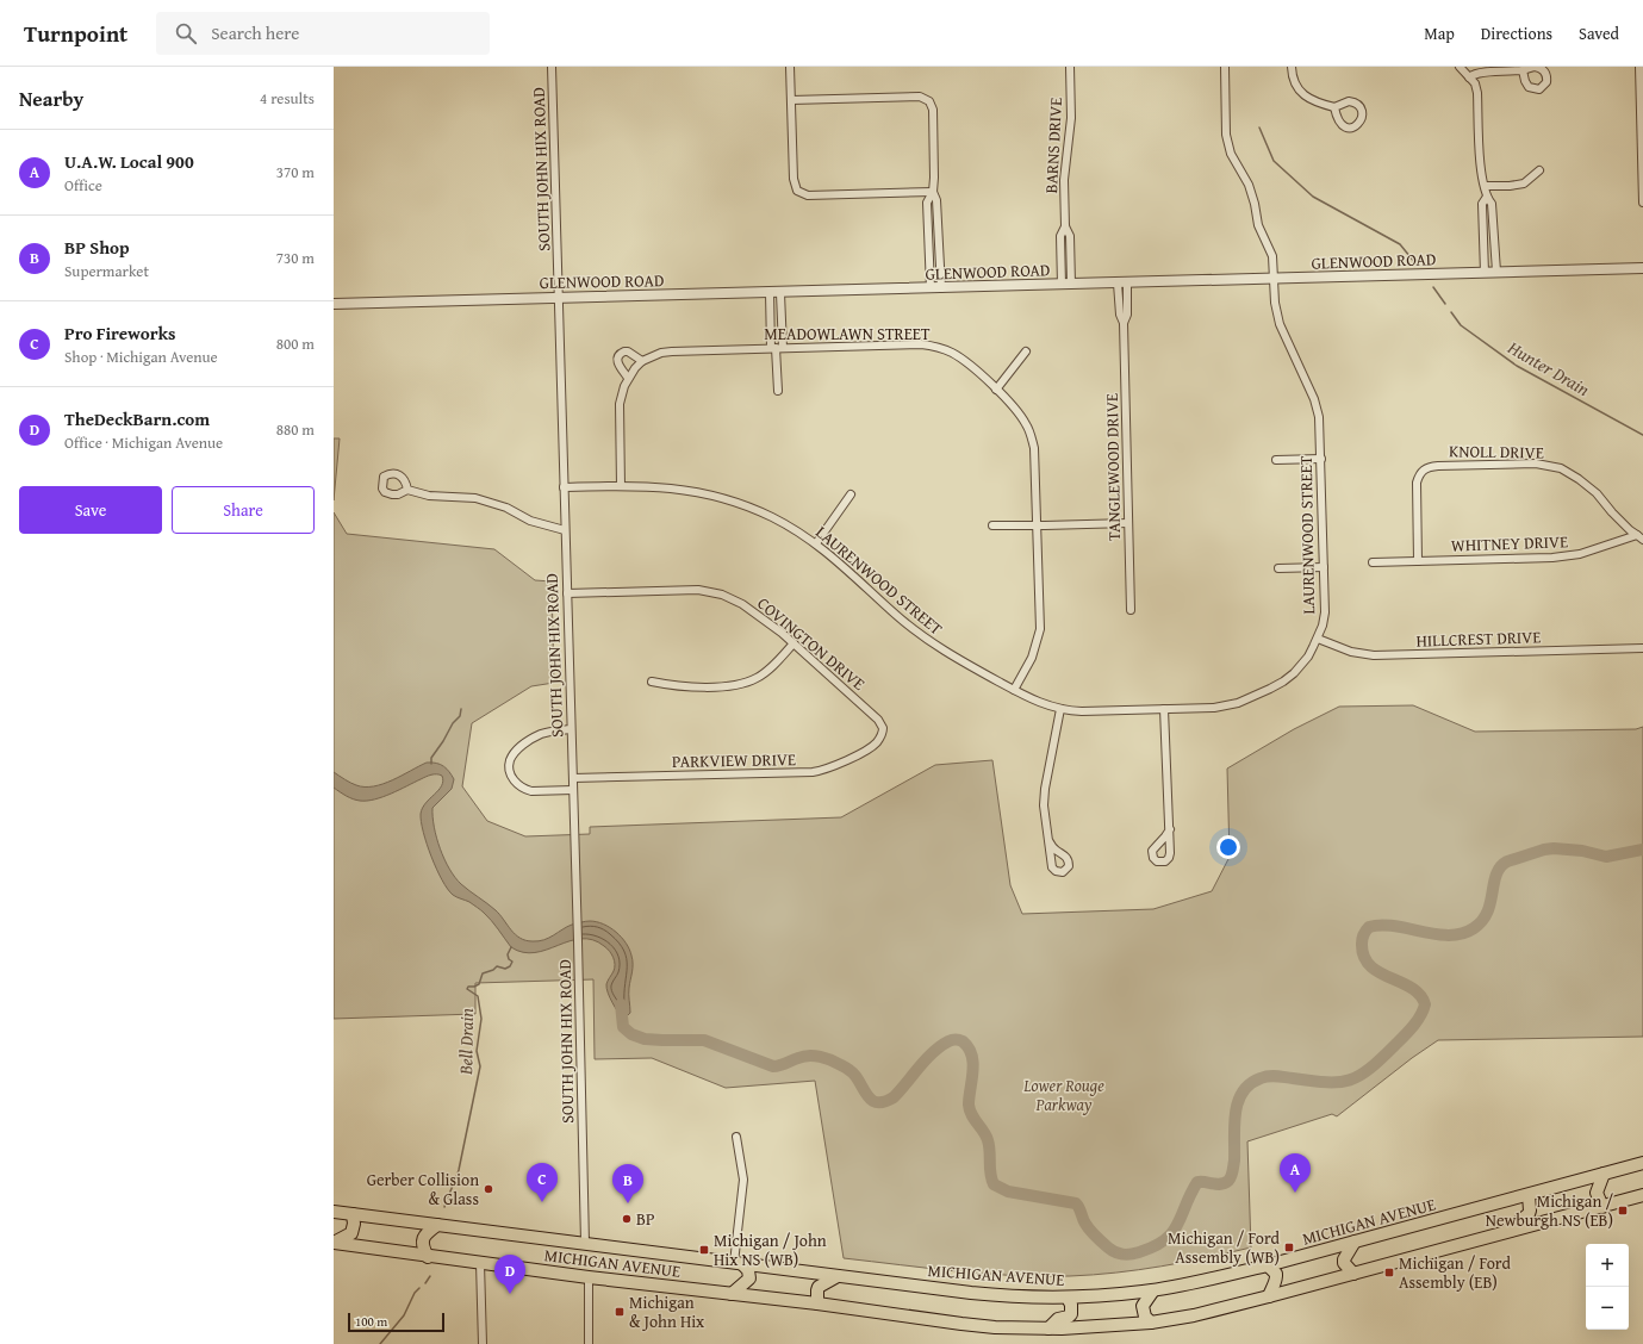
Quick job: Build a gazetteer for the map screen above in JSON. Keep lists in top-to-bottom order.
{
  "streets": {
    "main road": ["MICHIGAN AVENUE"],
    "street": [
      "BARNS DRIVE",
      "SOUTH JOHN HIX ROAD",
      "GLENWOOD ROAD",
      "MEADOWLAWN STREET",
      "KNOLL DRIVE",
      "TANGLEWOOD DRIVE",
      "LAURENWOOD STREET",
      "WHITNEY DRIVE",
      "HILLCREST DRIVE",
      "COVINGTON DRIVE",
      "PARKVIEW DRIVE"
    ]
  },
  "crossings": [
    ["BARNS DRIVE", "GLENWOOD ROAD"],
    ["SOUTH JOHN HIX ROAD", "GLENWOOD ROAD"],
    ["SOUTH JOHN HIX ROAD", "LAURENWOOD STREET"],
    ["SOUTH JOHN HIX ROAD", "COVINGTON DRIVE"],
    ["SOUTH JOHN HIX ROAD", "PARKVIEW DRIVE"],
    ["SOUTH JOHN HIX ROAD", "MICHIGAN AVENUE"],
    ["GLENWOOD ROAD", "TANGLEWOOD DRIVE"],
    ["GLENWOOD ROAD", "LAURENWOOD STREET"],
    ["MEADOWLAWN STREET", "LAURENWOOD STREET"],
    ["KNOLL DRIVE", "WHITNEY DRIVE"],
    ["LAURENWOOD STREET", "HILLCREST DRIVE"],
    ["COVINGTON DRIVE", "PARKVIEW DRIVE"]
  ],
  "water": ["Hunter Drain", "Bell Drain"],
  "parks": ["Lower Rouge Parkway"],
  "places": {
    "other": ["Gerber Collision & Glass", "BP"],
    "transit": [
      "Michigan / Newburgh NS (EB)",
      "Michigan / Ford Assembly (WB)",
      "Michigan / John Hix NS (WB)",
      "Michigan / Ford Assembly (EB)",
      "Michigan & John Hix"
    ]
  },
  "scale_bar": "100 m",
  "page": {
    "header": "Turnpoint",
    "search": "Search here",
    "nav": ["Map", "Directions", "Saved"],
    "heading": ["Nearby", "4 results"],
    "list": [
      {
        "mark": "A",
        "name": "U.A.W. Local 900",
        "note": "Office",
        "value": "370 m"
      },
      {
        "mark": "B",
        "name": "BP Shop",
        "note": "Supermarket",
        "value": "730 m"
      },
      {
        "mark": "C",
        "name": "Pro Fireworks",
        "note": "Shop · Michigan Avenue",
        "value": "800 m"
      },
      {
        "mark": "D",
        "name": "TheDeckBarn.com",
        "note": "Office · Michigan Avenue",
        "value": "880 m"
      }
    ],
    "buttons": ["Save", "Share"],
    "pins": [
      "A",
      "C",
      "B",
      "D"
    ],
    "map_buttons": ["+", "−"],
    "scale": "100 m"
  }
}
